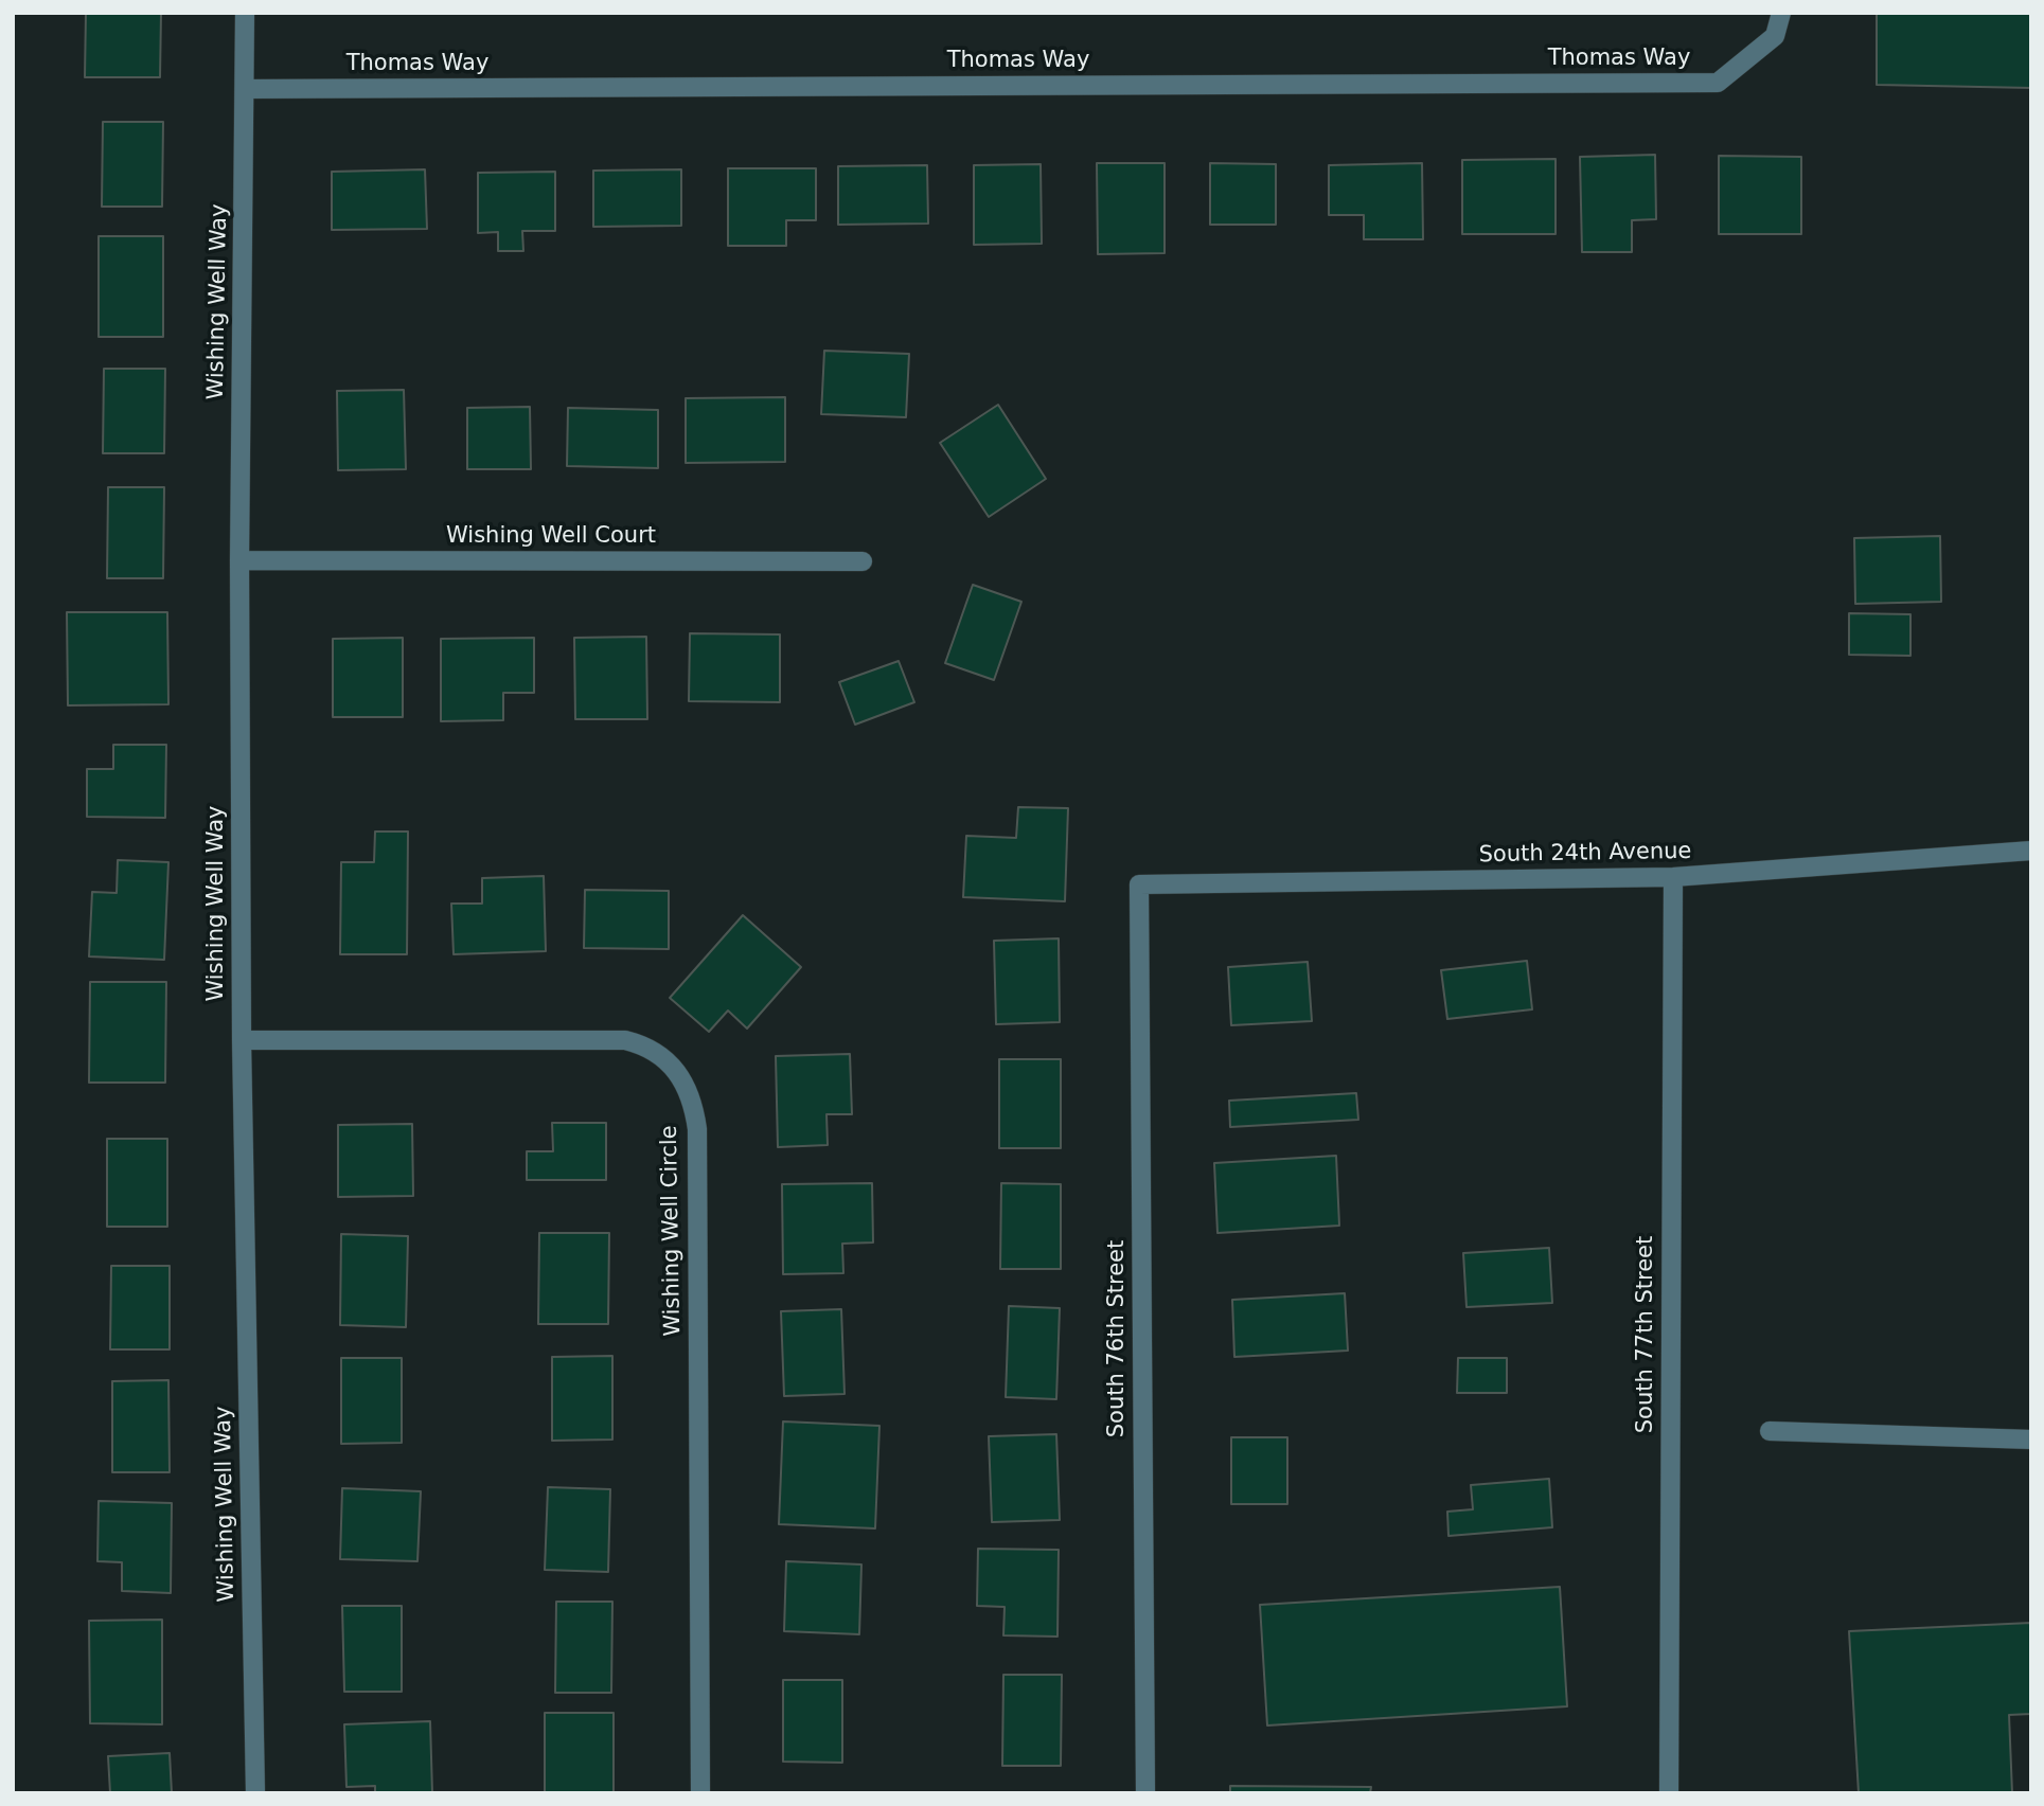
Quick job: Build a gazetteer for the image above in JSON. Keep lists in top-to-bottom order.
{
  "streets": {
    "street": [
      "Thomas Way",
      "Wishing Well Way",
      "Wishing Well Court",
      "South 24th Avenue",
      "Wishing Well Circle",
      "South 77th Street",
      "South 76th Street"
    ]
  },
  "crossings": [
    ["Thomas Way", "Wishing Well Way"],
    ["Wishing Well Way", "Wishing Well Court"],
    ["Wishing Well Way", "Wishing Well Circle"],
    ["South 24th Avenue", "South 77th Street"],
    ["South 24th Avenue", "South 76th Street"]
  ]
}
